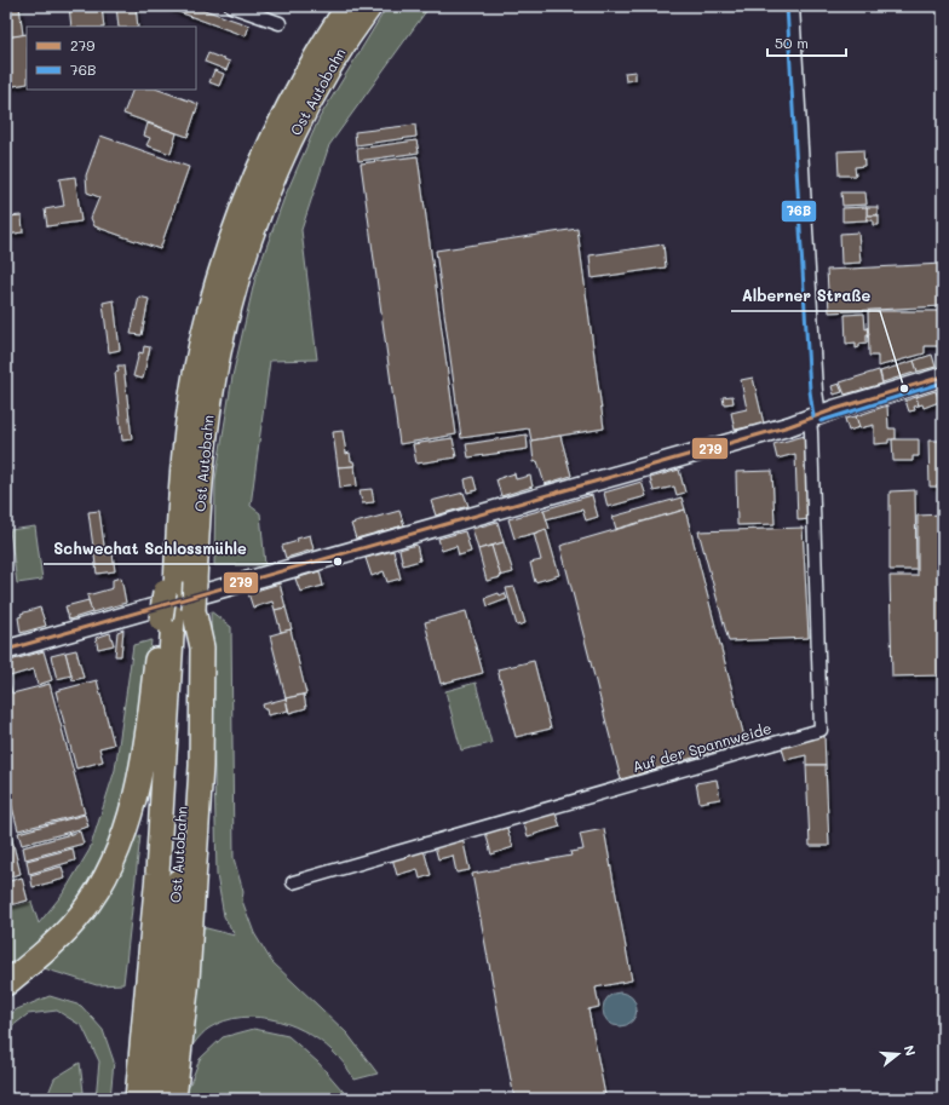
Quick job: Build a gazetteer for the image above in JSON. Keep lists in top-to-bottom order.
{
  "streets": {
    "highway": ["Ost Autobahn"],
    "street": ["Auf der Spannweide"]
  },
  "places": ["Alberner Straße", "Schwechat Schlossmühle"],
  "lines": ["transit line 76B", "transit line 279"],
  "legend": ["279", "76B"],
  "scale_bar": "50 m",
  "north": "right"
}
